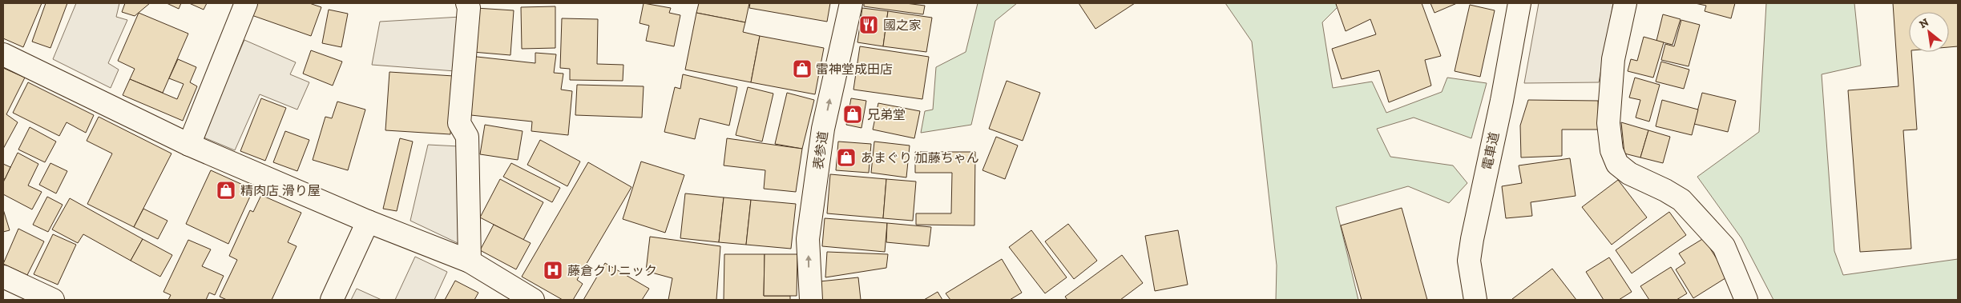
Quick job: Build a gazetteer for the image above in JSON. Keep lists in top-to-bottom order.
{
  "streets": {
    "street": ["表参道", "電車道"]
  },
  "one_way": ["表参道"],
  "places": {
    "restaurant": ["國之家"],
    "shop": [
      "雷神堂成田店",
      "兄弟堂",
      "あまぐり 加藤ちゃん",
      "精肉店 滑り屋"
    ],
    "hospital": ["藤倉クリニック"]
  },
  "north": "top left"
}
